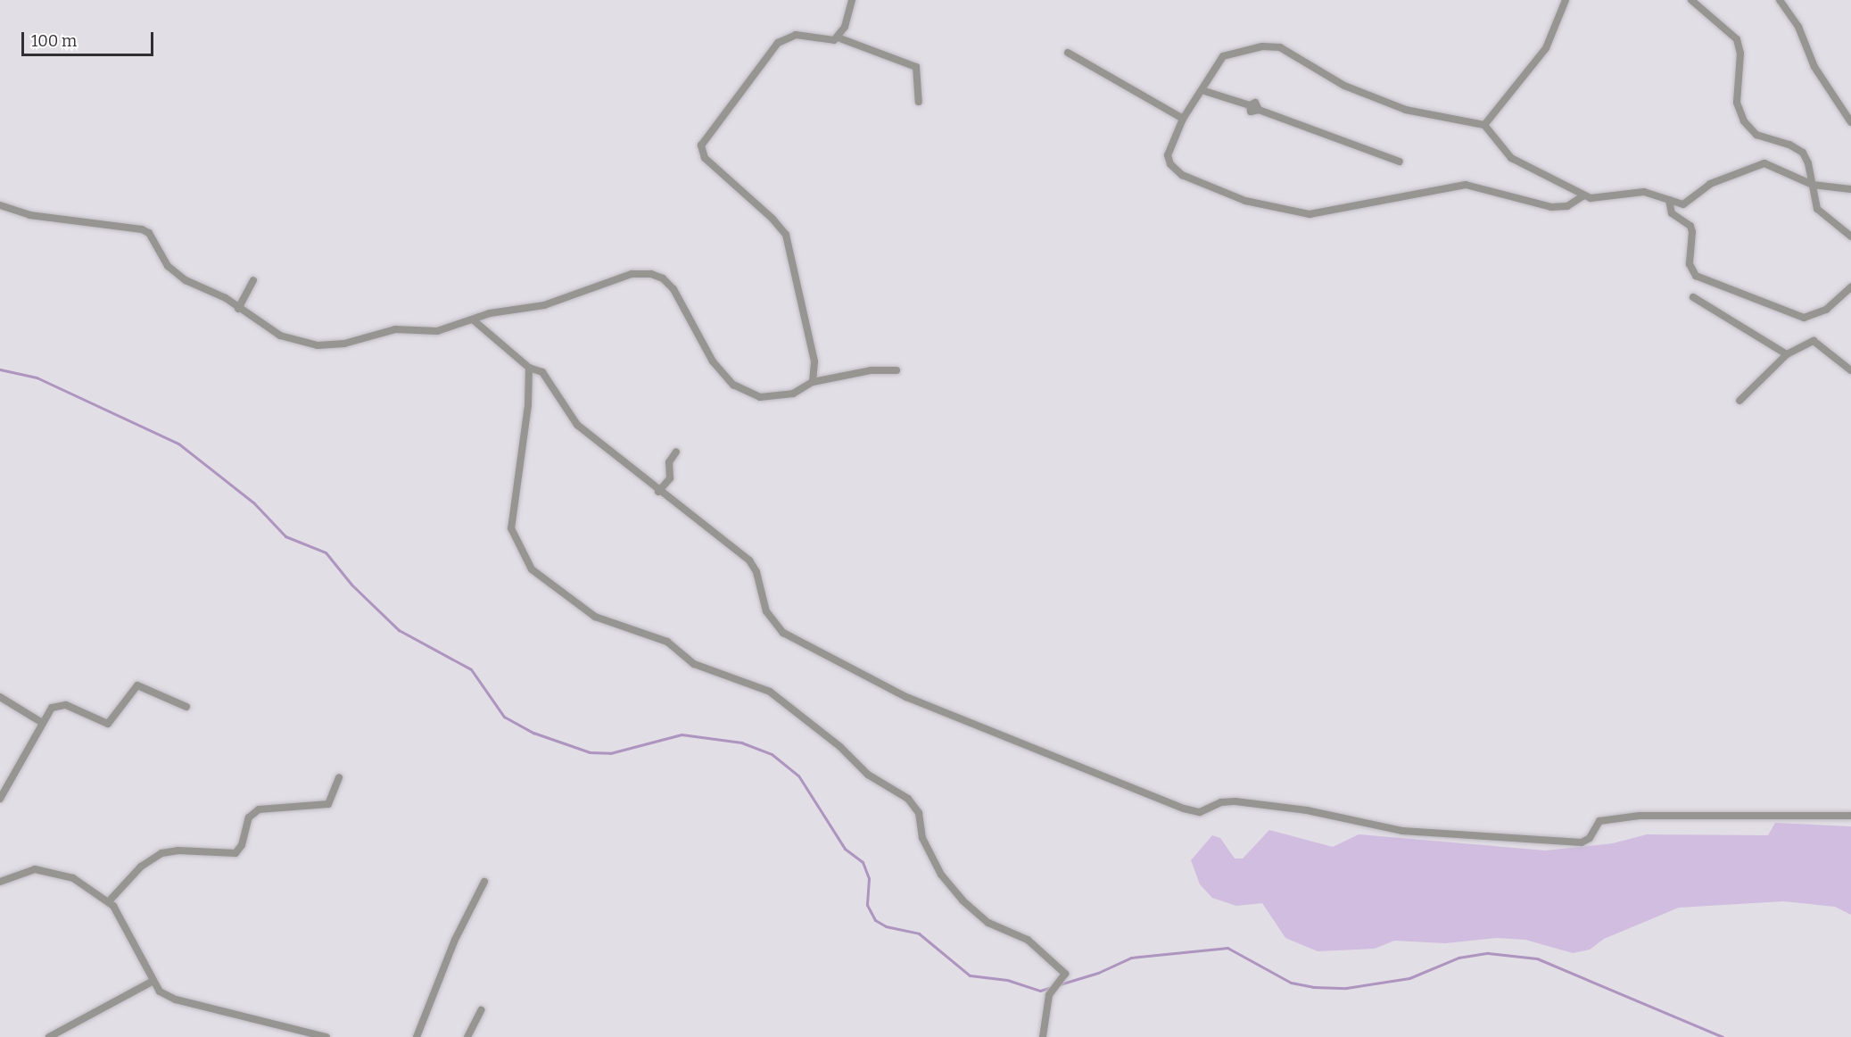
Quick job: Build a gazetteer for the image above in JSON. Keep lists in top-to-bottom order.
{
  "scale_bar": "100 m"
}
